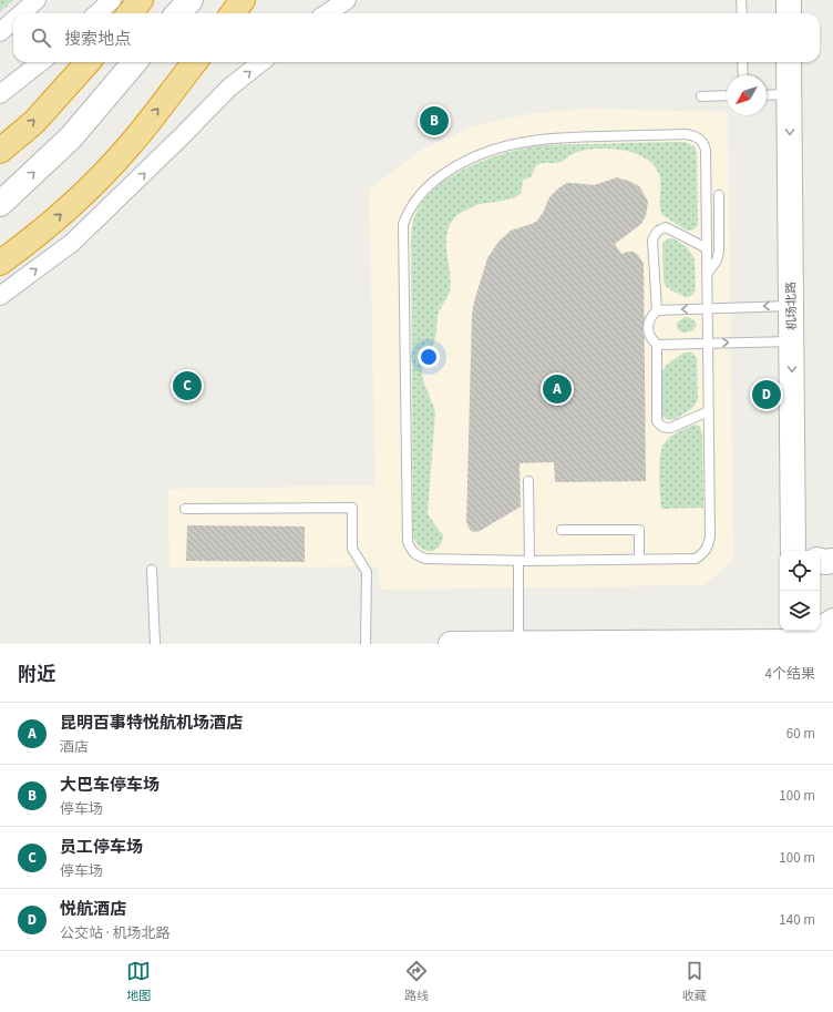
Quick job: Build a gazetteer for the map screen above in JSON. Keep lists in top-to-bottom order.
{
  "streets": {
    "main road": ["机场北路"]
  },
  "one_way": ["机场北路"],
  "north": "bottom left",
  "page": {
    "search": "搜索地点",
    "pins": [
      "B",
      "C",
      "A",
      "D"
    ],
    "heading": ["附近", "4个结果"],
    "list": [
      {
        "mark": "A",
        "name": "昆明百事特悦航机场酒店",
        "note": "酒店",
        "value": "60 m"
      },
      {
        "mark": "B",
        "name": "大巴车停车场",
        "note": "停车场",
        "value": "100 m"
      },
      {
        "mark": "C",
        "name": "员工停车场",
        "note": "停车场",
        "value": "100 m"
      },
      {
        "mark": "D",
        "name": "悦航酒店",
        "note": "公交站 · 机场北路",
        "value": "140 m"
      }
    ],
    "nav": ["地图", "路线", "收藏"]
  }
}
